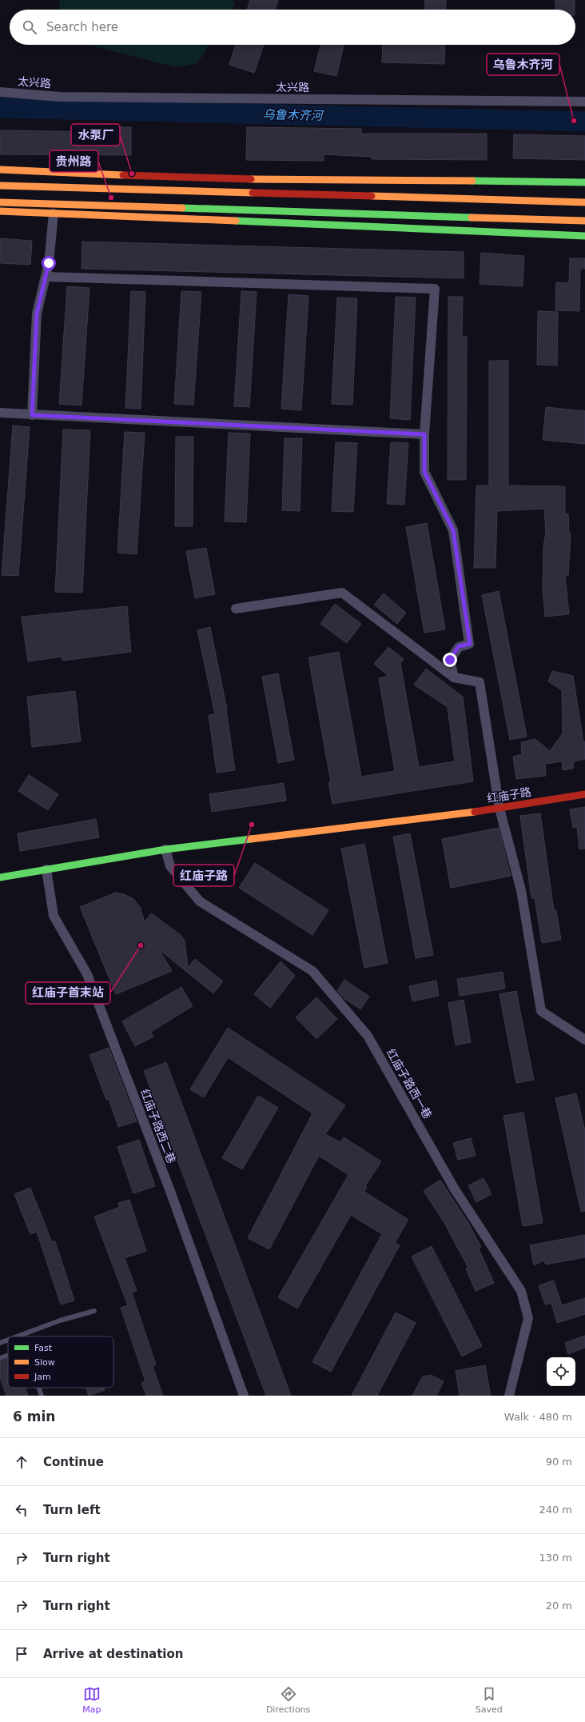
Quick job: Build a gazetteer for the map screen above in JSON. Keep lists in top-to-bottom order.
{
  "streets": {
    "main road": ["红庙子路"],
    "street": ["太兴路", "红庙子路西一巷", "红庙子路西二巷"]
  },
  "crossings": [
    ["红庙子路", "红庙子路西一巷"],
    ["红庙子路", "红庙子路西二巷"]
  ],
  "water": ["乌鲁木齐河"],
  "places": [
    "乌鲁木齐河",
    "水泵厂",
    "贵州路",
    "红庙子路",
    "红庙子首末站"
  ],
  "legend": ["Fast", "Slow", "Jam"],
  "page": {
    "search": "Search here",
    "heading": ["6 min", "Walk · 480 m"],
    "list": [
      ["Continue", "90 m"],
      ["Turn left", "240 m"],
      ["Turn right", "130 m"],
      ["Turn right", "20 m"],
      "Arrive at destination"
    ],
    "nav": ["Map", "Directions", "Saved"]
  }
}
